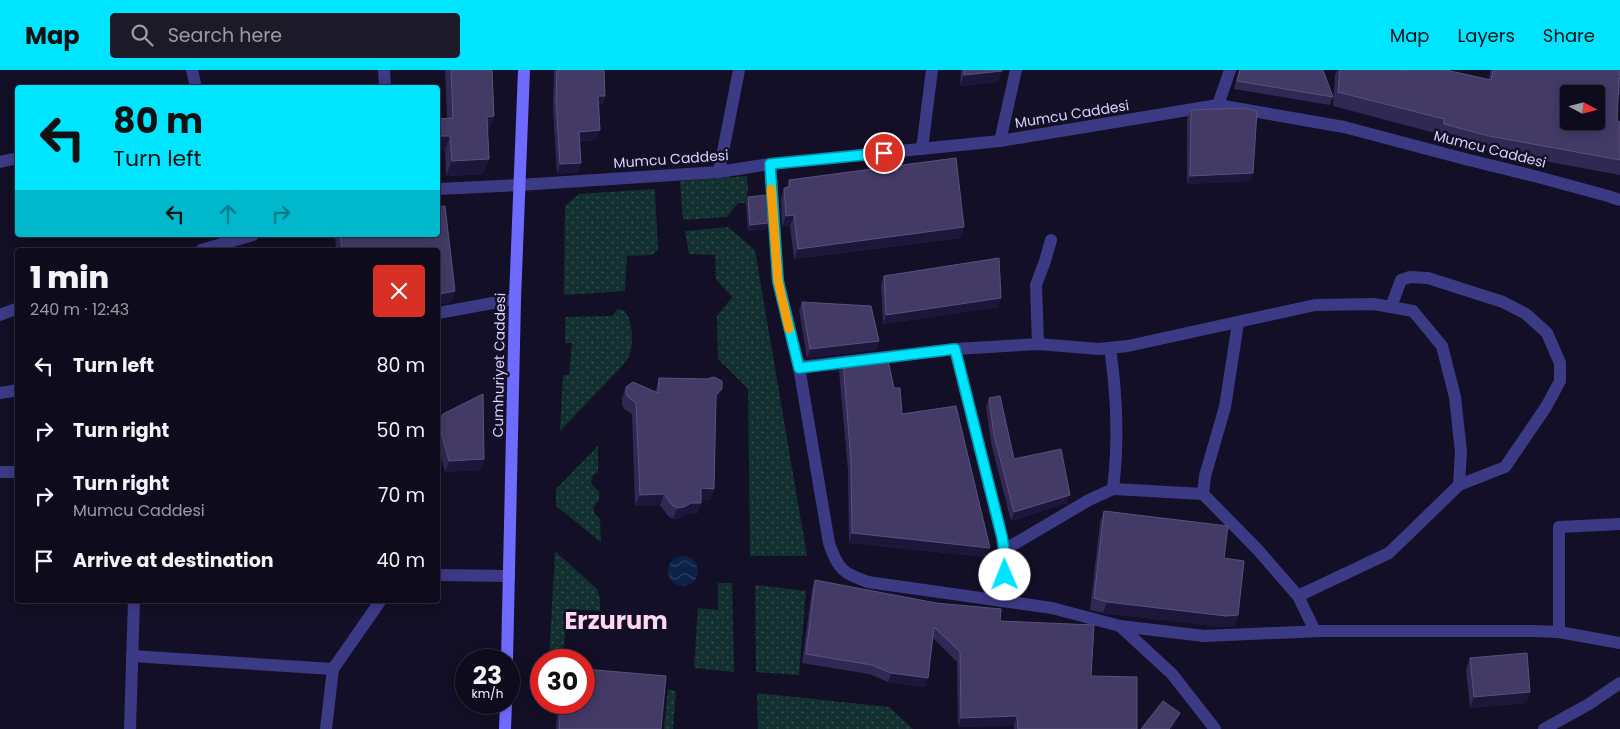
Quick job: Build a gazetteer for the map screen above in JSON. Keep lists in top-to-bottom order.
{
  "streets": {
    "main road": ["Cumhuriyet Caddesi"],
    "street": ["Mumcu Caddesi"]
  },
  "crossings": [
    ["Mumcu Caddesi", "Cumhuriyet Caddesi"]
  ],
  "districts": ["Erzurum"],
  "north": "right",
  "page": {
    "header": "Map",
    "search": "Search here",
    "nav": ["Map", "Layers", "Share"],
    "turn": ["80 m", "Turn left"],
    "heading": ["1 min", "240 m · 12:43"],
    "list": [
      {
        "name": "Turn left",
        "value": "80 m"
      },
      {
        "name": "Turn right",
        "value": "50 m"
      },
      {
        "name": "Turn right",
        "note": "Mumcu Caddesi",
        "value": "70 m"
      },
      {
        "name": "Arrive at destination",
        "value": "40 m"
      }
    ],
    "speed": "23 km/h",
    "limit": "30"
  }
}
